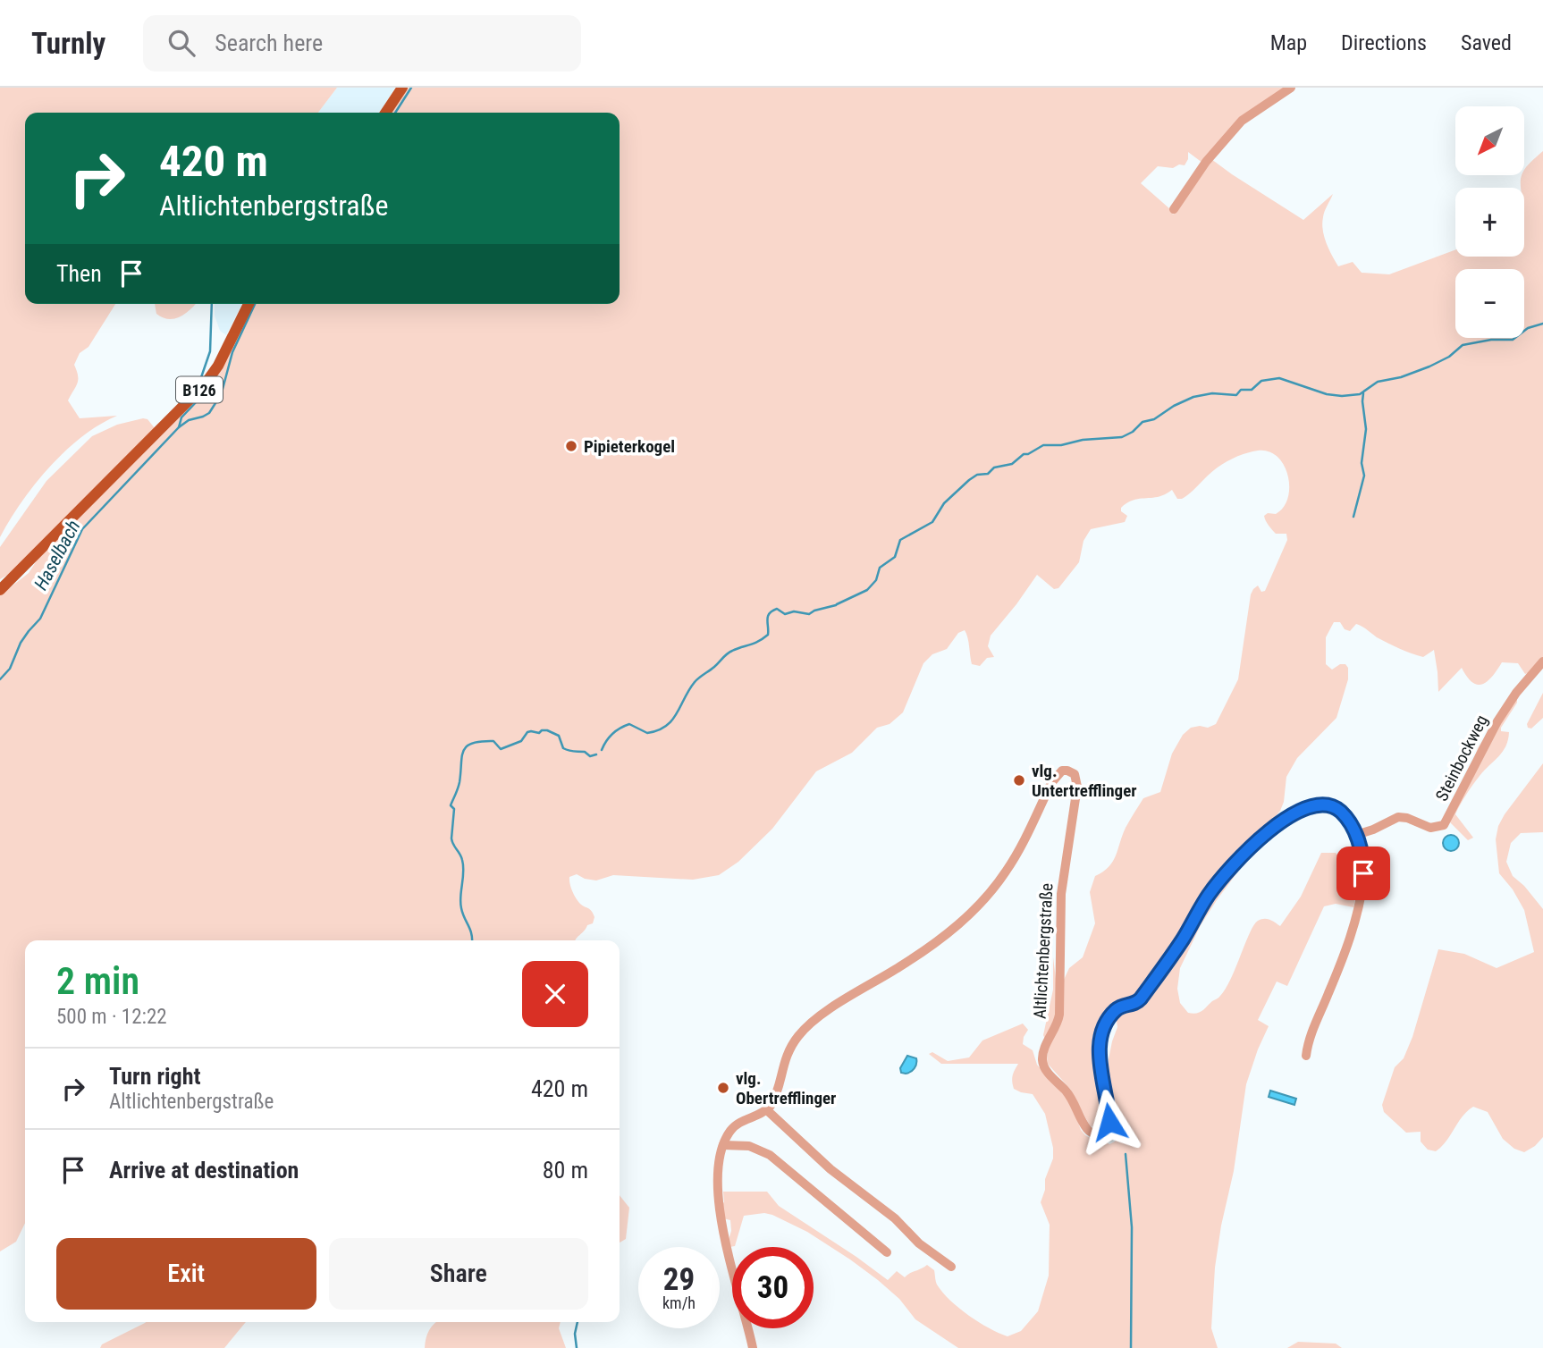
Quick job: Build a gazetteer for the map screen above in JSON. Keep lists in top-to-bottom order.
{
  "streets": {
    "main road": ["B126"],
    "street": ["Steinbockweg", "Altlichtenbergstraße"]
  },
  "crossings": [
    ["Steinbockweg", "Altlichtenbergstraße"]
  ],
  "water": ["Haselbach"],
  "places": ["Pipieterkogel", "vlg. Untertrefflinger", "vlg. Obertrefflinger"],
  "north": "bottom left",
  "page": {
    "header": "Turnly",
    "search": "Search here",
    "nav": ["Map", "Directions", "Saved"],
    "map_buttons": ["+", "−"],
    "turn": ["420 m", "Altlichtenbergstraße"],
    "then": "Then",
    "heading": ["2 min", "500 m · 12:22"],
    "list": [
      {
        "name": "Turn right",
        "note": "Altlichtenbergstraße",
        "value": "420 m"
      },
      {
        "name": "Arrive at destination",
        "value": "80 m"
      }
    ],
    "buttons": ["Exit", "Share"],
    "speed": "29 km/h",
    "limit": "30"
  }
}
